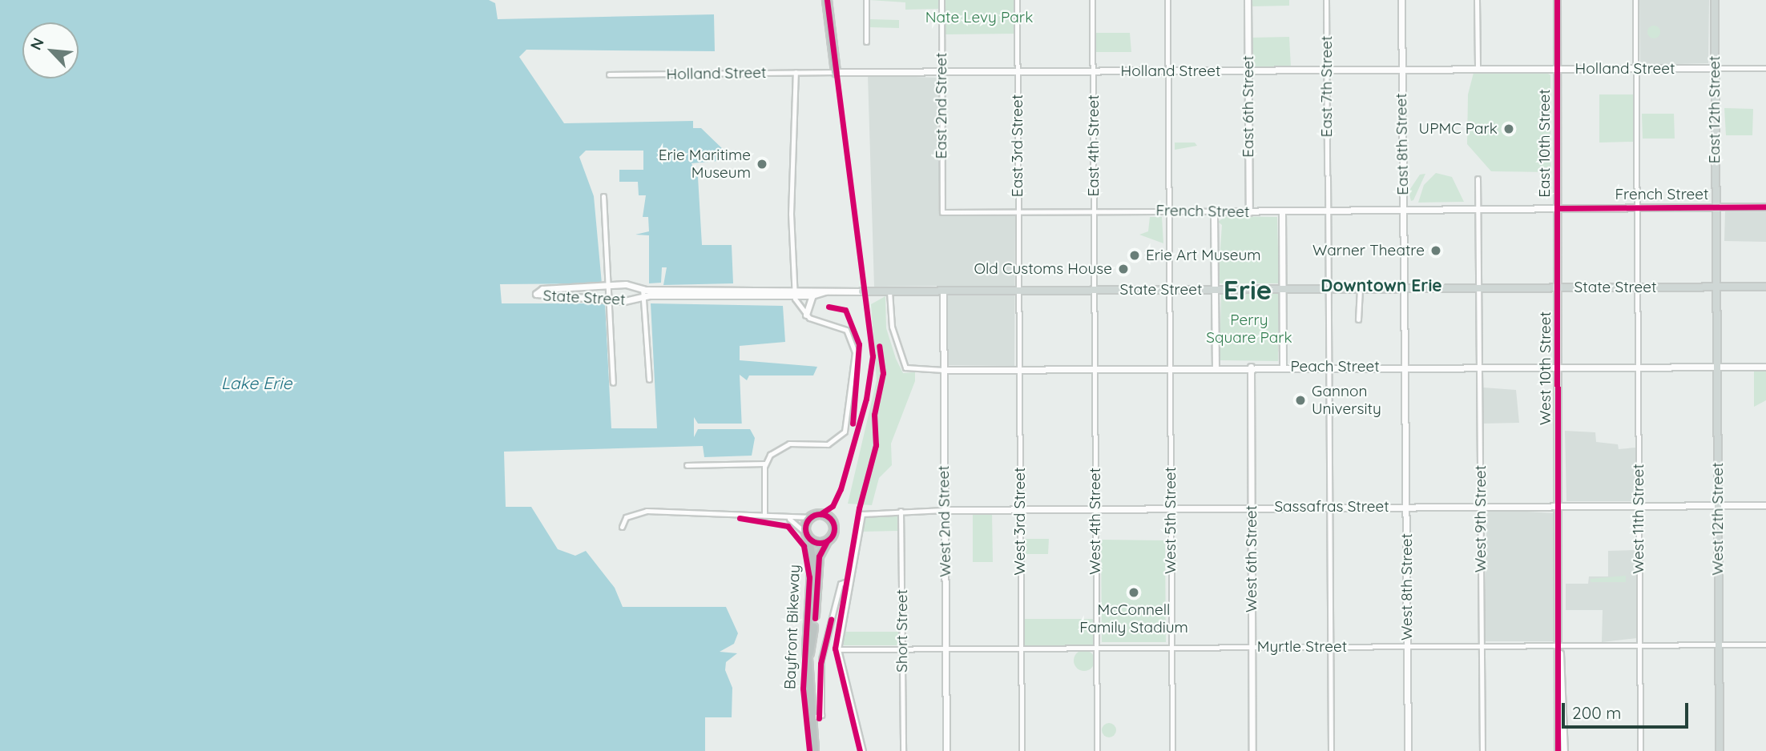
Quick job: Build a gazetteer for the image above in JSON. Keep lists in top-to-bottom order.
{
  "streets": {
    "main road": ["East 12th Street", "State Street", "West 12th Street"],
    "street": [
      "Holland Street",
      "East 7th Street",
      "East 2nd Street",
      "East 6th Street",
      "East 10th Street",
      "East 8th Street",
      "East 3rd Street",
      "East 4th Street",
      "French Street",
      "Peach Street",
      "West 10th Street",
      "Sassafras Street",
      "West 9th Street",
      "West 11th Street",
      "West 5th Street",
      "West 2nd Street",
      "West 3rd Street",
      "West 4th Street",
      "West 6th Street",
      "West 8th Street",
      "Short Street",
      "Myrtle Street"
    ],
    "cycle path": ["Bayfront Bikeway"]
  },
  "crossings": [
    ["Holland Street", "East 7th Street"],
    ["Holland Street", "East 2nd Street"],
    ["Holland Street", "East 6th Street"],
    ["Holland Street", "East 12th Street"],
    ["Holland Street", "East 10th Street"],
    ["Holland Street", "East 8th Street"],
    ["Holland Street", "East 3rd Street"],
    ["Holland Street", "East 4th Street"],
    ["Holland Street", "West 11th Street"],
    ["Holland Street", "West 5th Street"],
    ["East 7th Street", "French Street"],
    ["East 7th Street", "State Street"],
    ["East 7th Street", "Peach Street"],
    ["East 7th Street", "Sassafras Street"],
    ["East 7th Street", "Myrtle Street"],
    ["East 2nd Street", "French Street"],
    ["East 6th Street", "French Street"],
    ["East 12th Street", "French Street"],
    ["East 12th Street", "State Street"],
    ["East 12th Street", "West 12th Street"],
    ["East 10th Street", "French Street"],
    ["East 10th Street", "State Street"],
    ["East 10th Street", "West 10th Street"],
    ["East 8th Street", "French Street"],
    ["East 8th Street", "State Street"],
    ["East 8th Street", "West 8th Street"],
    ["East 3rd Street", "French Street"],
    ["East 3rd Street", "State Street"],
    ["East 3rd Street", "West 3rd Street"],
    ["East 4th Street", "French Street"],
    ["East 4th Street", "State Street"],
    ["East 4th Street", "West 4th Street"],
    ["French Street", "West 9th Street"],
    ["French Street", "West 11th Street"],
    ["French Street", "West 5th Street"],
    ["State Street", "Peach Street"],
    ["State Street", "West 10th Street"],
    ["State Street", "West 9th Street"],
    ["State Street", "West 11th Street"],
    ["State Street", "West 12th Street"],
    ["State Street", "West 5th Street"],
    ["State Street", "West 2nd Street"],
    ["State Street", "West 3rd Street"],
    ["State Street", "West 4th Street"],
    ["State Street", "West 8th Street"],
    ["Peach Street", "West 10th Street"],
    ["Peach Street", "West 9th Street"],
    ["Peach Street", "West 11th Street"],
    ["Peach Street", "West 12th Street"],
    ["Peach Street", "West 5th Street"],
    ["Peach Street", "West 2nd Street"],
    ["Peach Street", "West 3rd Street"],
    ["Peach Street", "West 4th Street"],
    ["Peach Street", "West 6th Street"],
    ["Peach Street", "West 8th Street"],
    ["West 10th Street", "Sassafras Street"],
    ["West 10th Street", "Myrtle Street"],
    ["Sassafras Street", "West 9th Street"],
    ["Sassafras Street", "West 11th Street"],
    ["Sassafras Street", "West 12th Street"],
    ["Sassafras Street", "West 5th Street"],
    ["Sassafras Street", "West 2nd Street"],
    ["Sassafras Street", "West 3rd Street"],
    ["Sassafras Street", "West 4th Street"],
    ["Sassafras Street", "West 6th Street"],
    ["Sassafras Street", "West 8th Street"],
    ["Sassafras Street", "Short Street"],
    ["West 9th Street", "Myrtle Street"],
    ["West 11th Street", "Myrtle Street"],
    ["West 12th Street", "Myrtle Street"],
    ["West 5th Street", "Myrtle Street"],
    ["West 2nd Street", "Myrtle Street"],
    ["West 3rd Street", "Myrtle Street"],
    ["West 4th Street", "Myrtle Street"],
    ["West 6th Street", "Myrtle Street"],
    ["West 8th Street", "Myrtle Street"],
    ["Short Street", "Myrtle Street"]
  ],
  "districts": ["Downtown Erie", "Erie"],
  "water": ["Lake Erie"],
  "parks": ["Nate Levy Park", "Perry Square Park"],
  "places": [
    "UPMC Park",
    "Erie Maritime Museum",
    "Warner Theatre",
    "Erie Art Museum",
    "Old Customs House",
    "Gannon University",
    "McConnell Family Stadium"
  ],
  "scale_bar": "200 m",
  "north": "top left"
}
